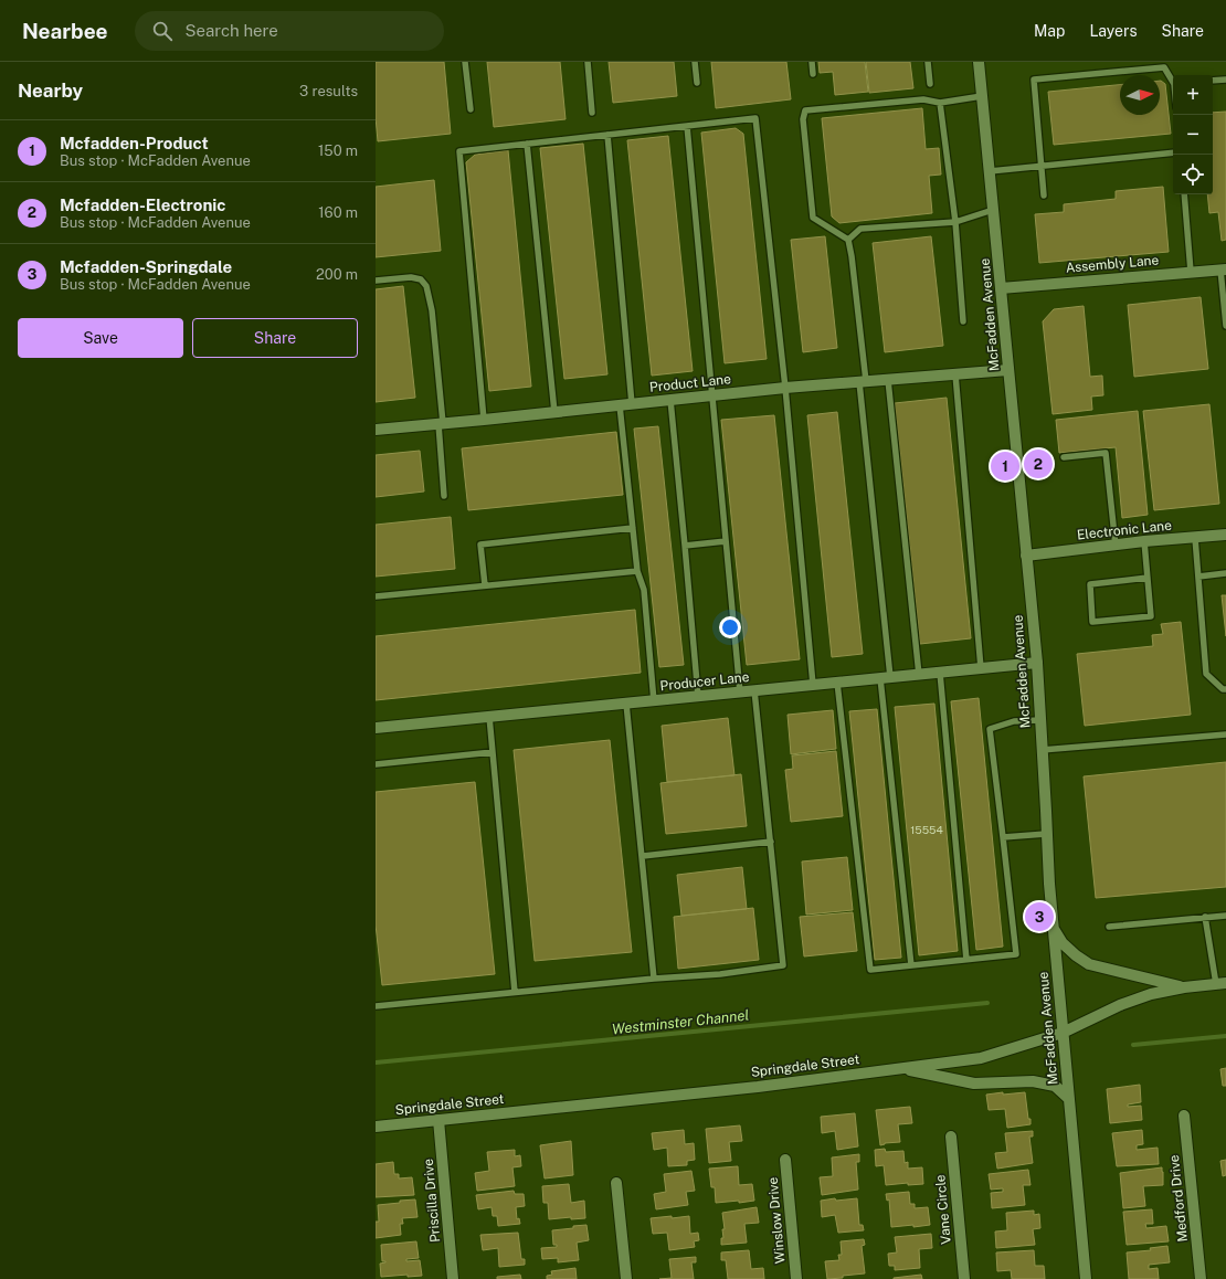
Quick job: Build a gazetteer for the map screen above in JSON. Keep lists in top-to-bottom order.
{
  "streets": {
    "street": [
      "Assembly Lane",
      "McFadden Avenue",
      "Product Lane",
      "Electronic Lane",
      "Producer Lane",
      "Springdale Street",
      "Medford Drive",
      "Priscilla Drive",
      "Vane Circle",
      "Winslow Drive"
    ]
  },
  "crossings": [
    ["Assembly Lane", "McFadden Avenue"],
    ["McFadden Avenue", "Product Lane"],
    ["McFadden Avenue", "Electronic Lane"],
    ["McFadden Avenue", "Producer Lane"],
    ["McFadden Avenue", "Springdale Street"],
    ["Springdale Street", "Priscilla Drive"]
  ],
  "water": ["Westminster Channel"],
  "house_numbers": ["15554"],
  "north": "right",
  "page": {
    "header": "Nearbee",
    "search": "Search here",
    "nav": ["Map", "Layers", "Share"],
    "heading": ["Nearby", "3 results"],
    "map_buttons": ["+", "−"],
    "list": [
      {
        "mark": "1",
        "name": "Mcfadden-Product",
        "note": "Bus stop · McFadden Avenue",
        "value": "150 m"
      },
      {
        "mark": "2",
        "name": "Mcfadden-Electronic",
        "note": "Bus stop · McFadden Avenue",
        "value": "160 m"
      },
      {
        "mark": "3",
        "name": "Mcfadden-Springdale",
        "note": "Bus stop · McFadden Avenue",
        "value": "200 m"
      }
    ],
    "buttons": ["Save", "Share"],
    "pins": ["2", "1", "3"]
  }
}
